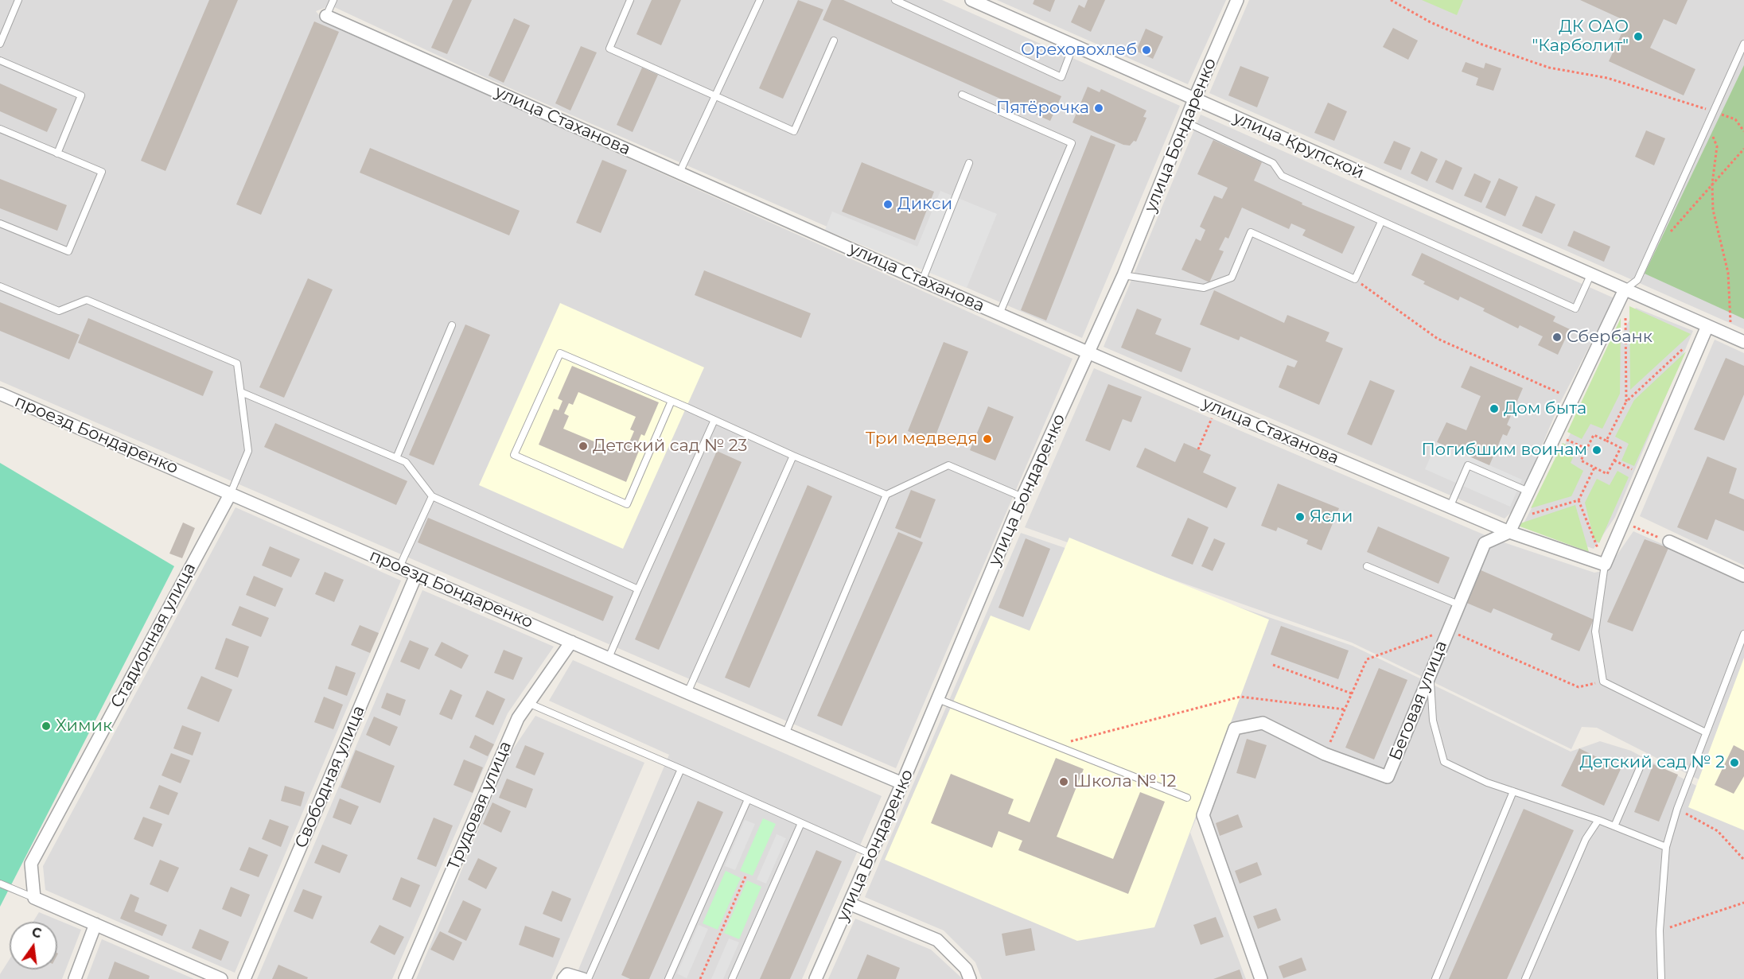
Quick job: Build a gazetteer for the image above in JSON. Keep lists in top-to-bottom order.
{
  "streets": {
    "street": [
      "улица Стаханова",
      "улица Бондаренко",
      "улица Крупской",
      "проезд Бондаренко",
      "Стадионная улица",
      "Беговая улица",
      "Свободная улица",
      "Трудовая улица"
    ]
  },
  "crossings": [
    ["улица Стаханова", "улица Бондаренко"],
    ["улица Стаханова", "Беговая улица"],
    ["улица Бондаренко", "улица Крупской"],
    ["улица Бондаренко", "проезд Бондаренко"],
    ["проезд Бондаренко", "Стадионная улица"],
    ["проезд Бондаренко", "Свободная улица"],
    ["проезд Бондаренко", "Трудовая улица"]
  ],
  "places": [
    "ДК ОАО \"Карболит\"",
    "Ореховохлеб",
    "Пятёрочка",
    "Дикси",
    "Сбербанк",
    "Дом быта",
    "Три медведя",
    "Детский сад № 23",
    "Погибшим воинам",
    "Ясли",
    "Химик",
    "Детский сад № 2",
    "Школа № 12"
  ],
  "north": "top"
}
